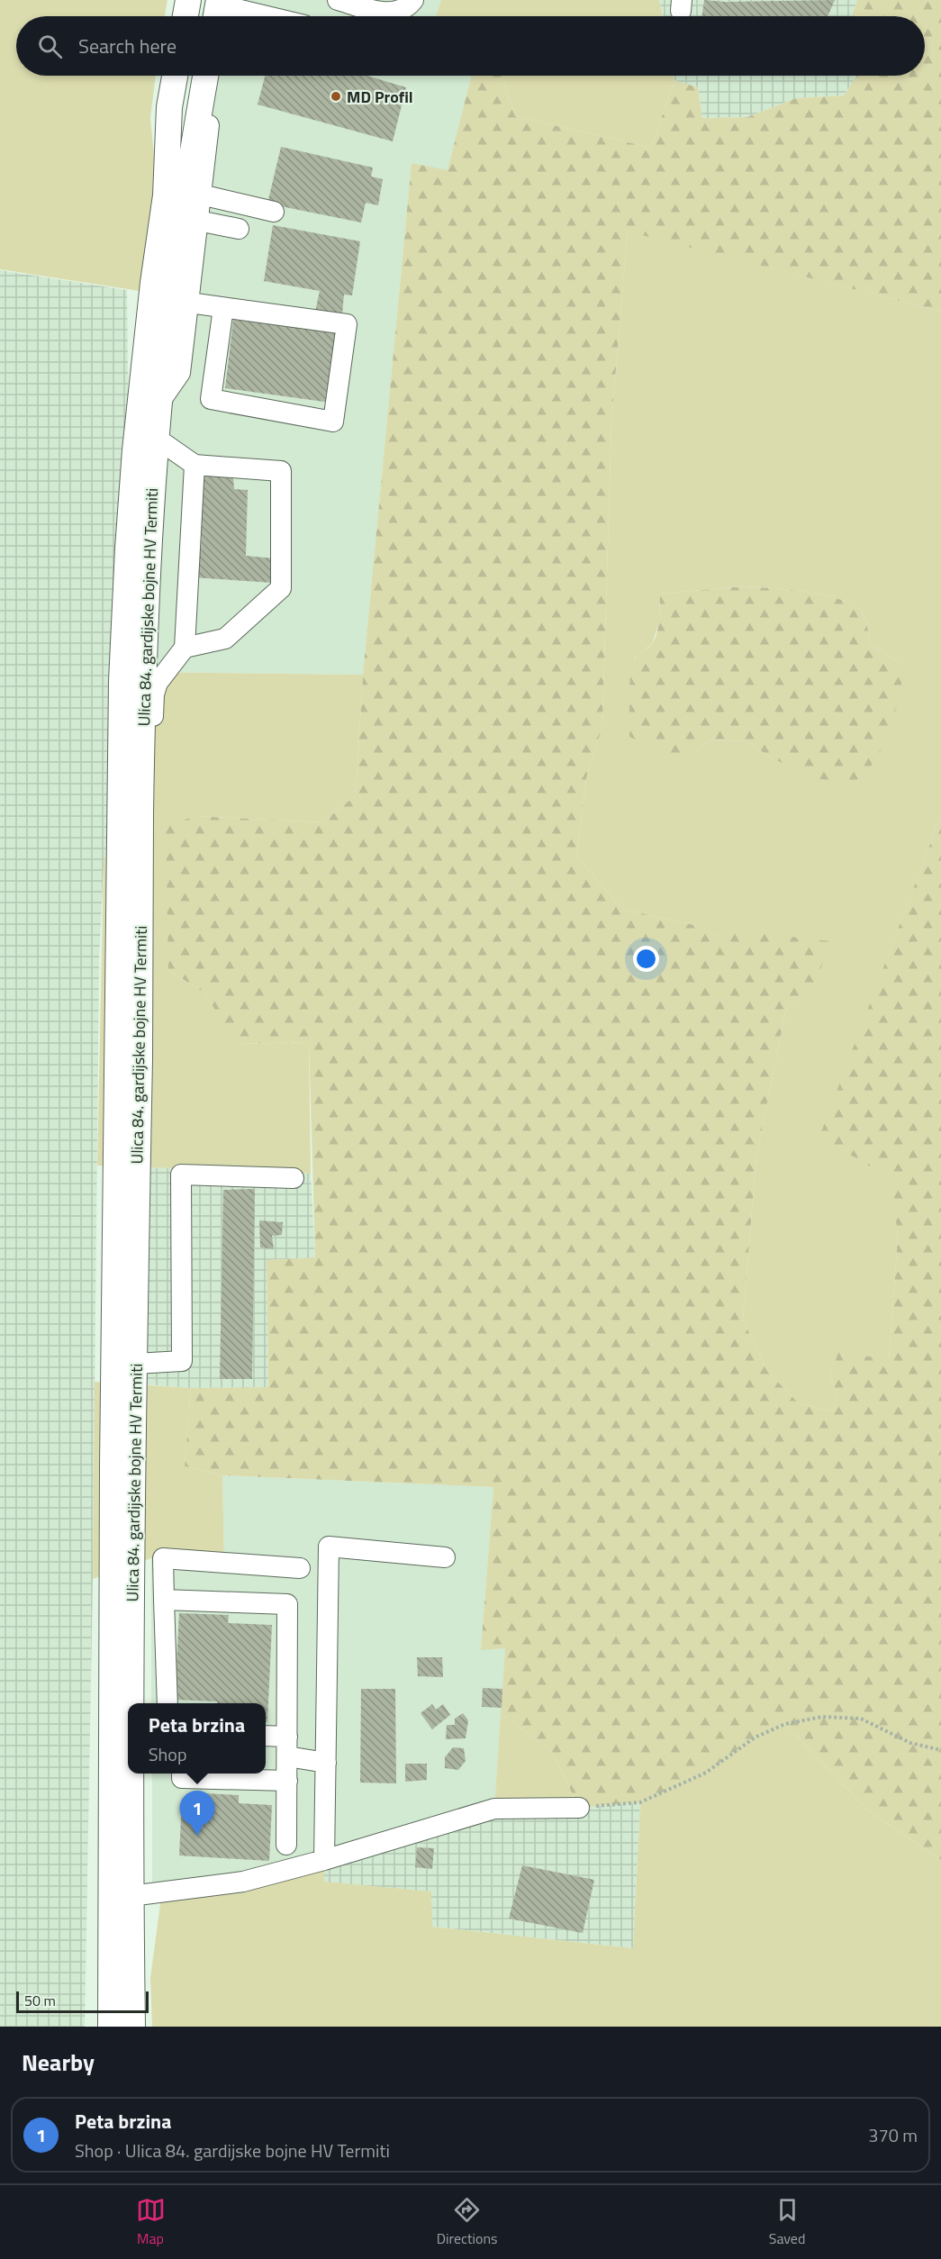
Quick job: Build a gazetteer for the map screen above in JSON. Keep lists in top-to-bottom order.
{
  "streets": {
    "main road": ["Ulica 84. gardijske bojne HV Termiti"]
  },
  "places": ["MD Profil"],
  "scale_bar": "50 m",
  "page": {
    "search": "Search here",
    "popup": ["Peta brzina", "Shop"],
    "pins": "1",
    "scale": "50 m",
    "heading": "Nearby",
    "list": [
      {
        "mark": "1",
        "name": "Peta brzina",
        "note": "Shop · Ulica 84. gardijske bojne HV Termiti",
        "value": "370 m"
      }
    ],
    "nav": ["Map", "Directions", "Saved"]
  }
}
